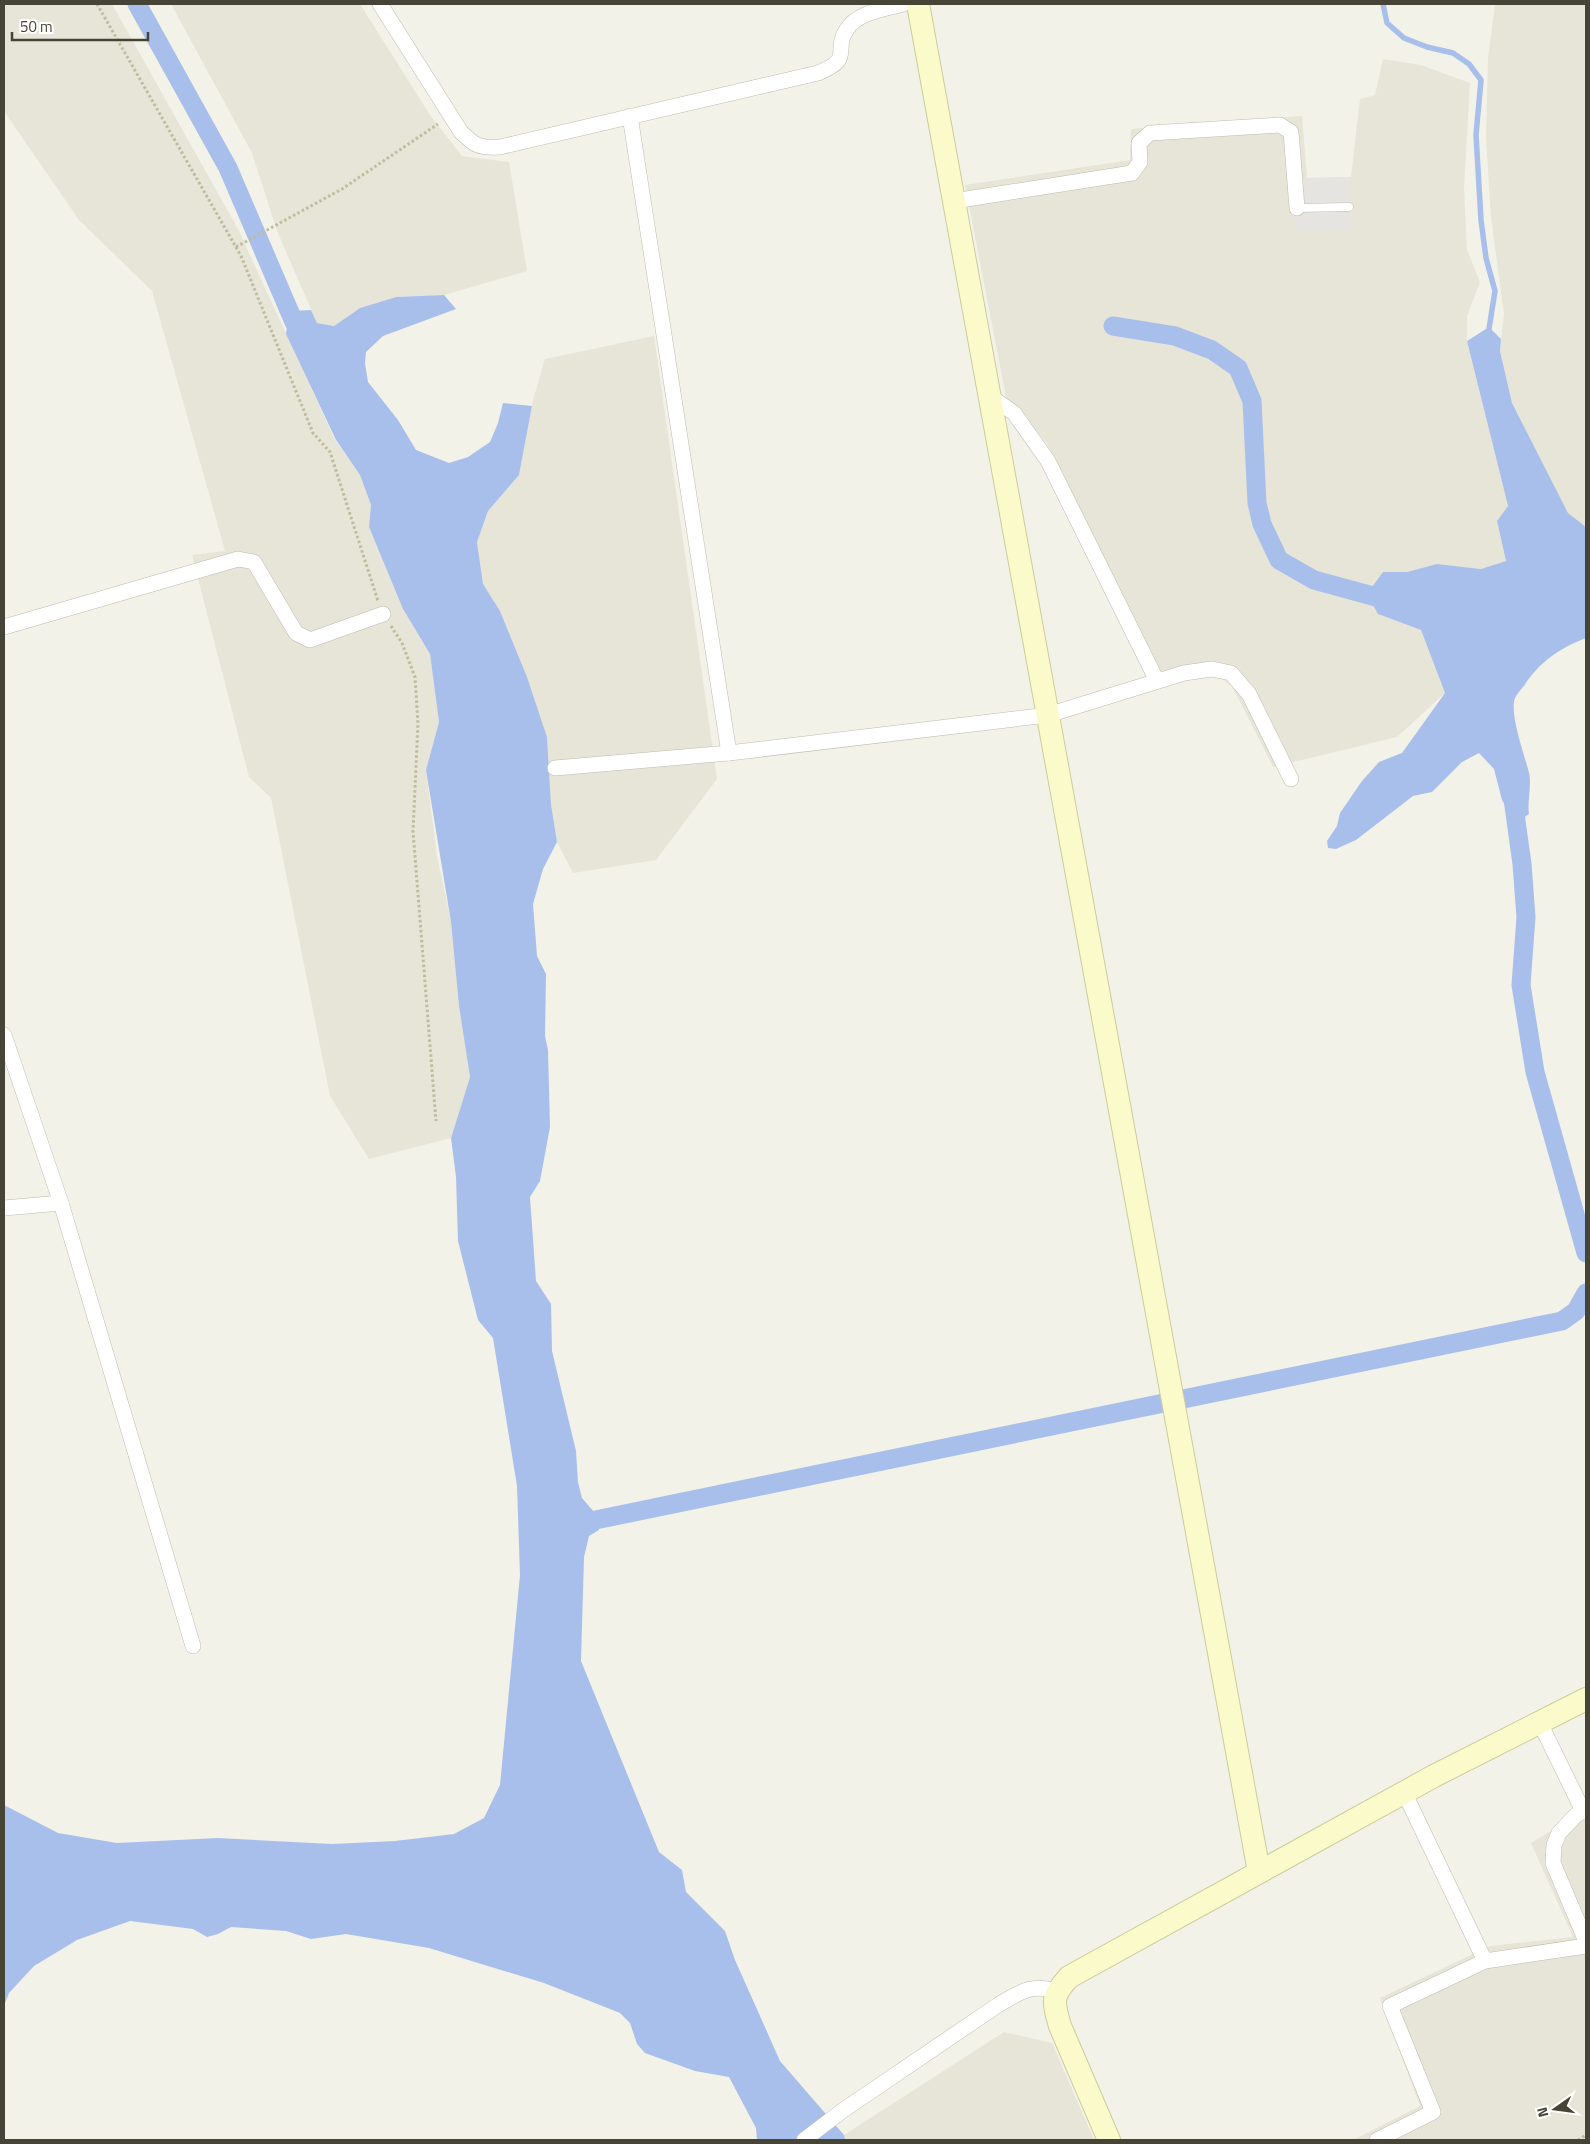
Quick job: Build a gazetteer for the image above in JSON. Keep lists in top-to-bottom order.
{
  "scale_bar": "50 m",
  "north": "left"
}
